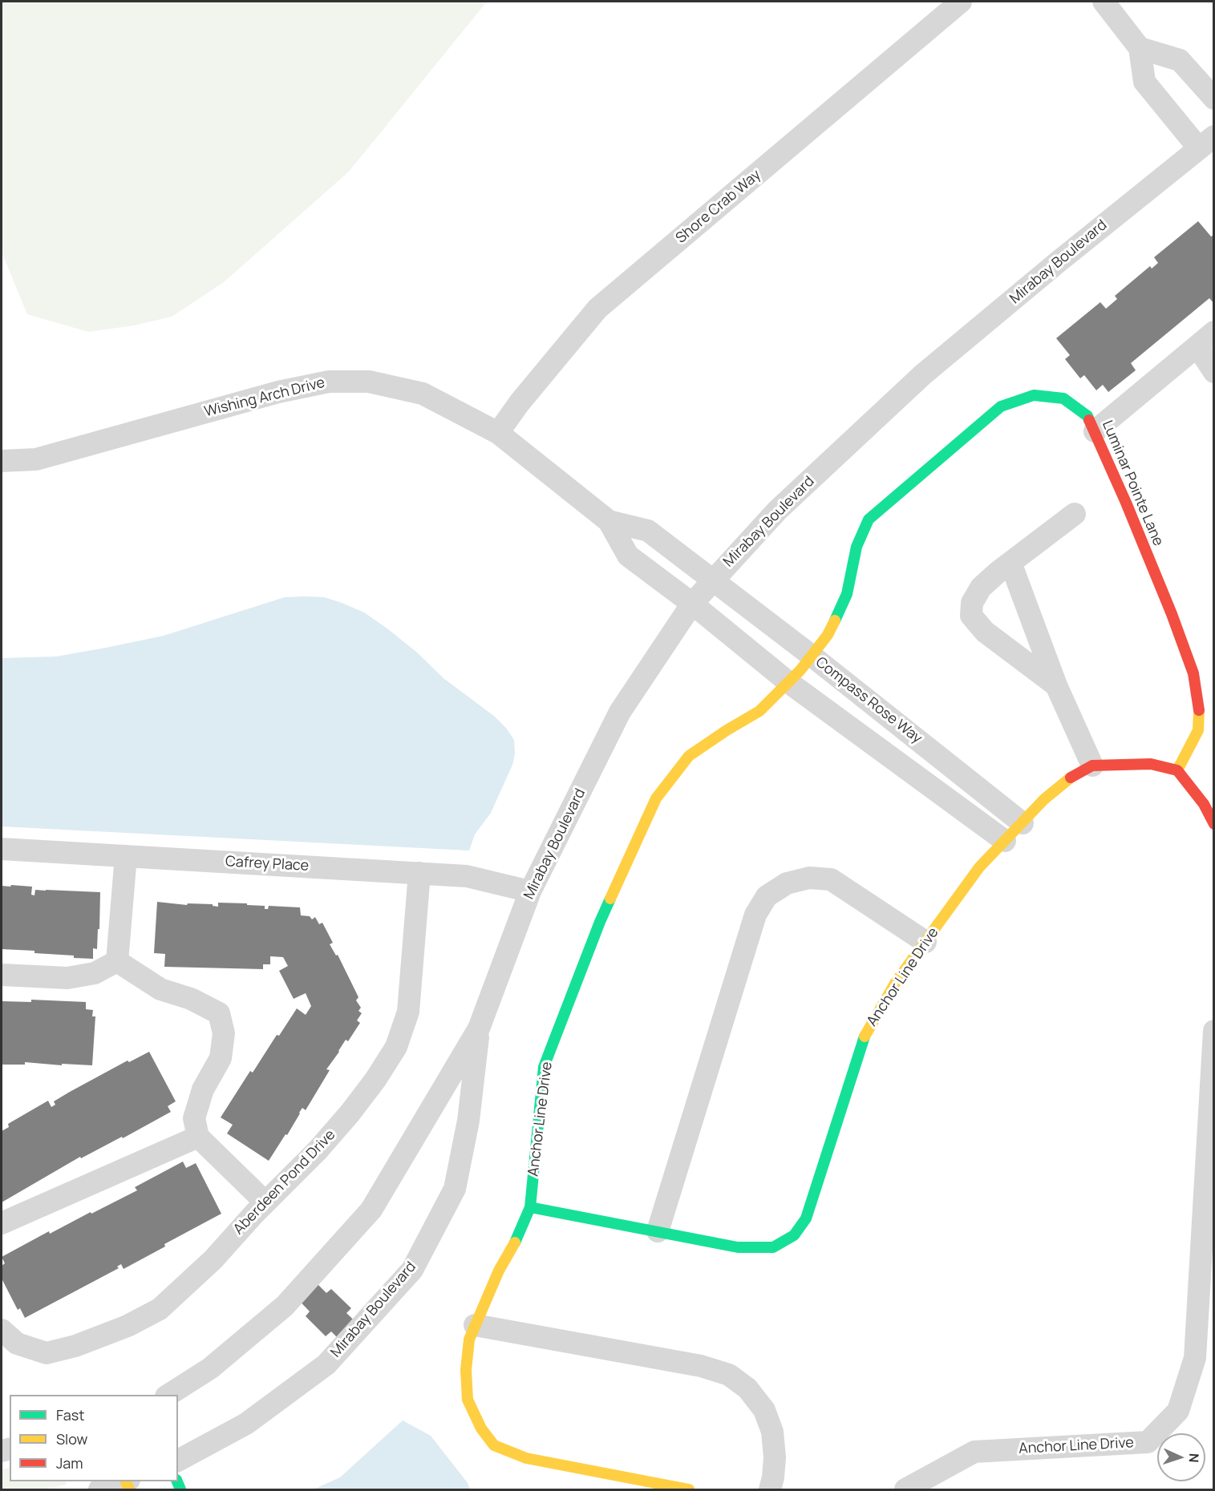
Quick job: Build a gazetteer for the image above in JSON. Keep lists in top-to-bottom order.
{
  "streets": {
    "street": [
      "Shore Crab Way",
      "Mirabay Boulevard",
      "Wishing Arch Drive",
      "Luminar Pointe Lane",
      "Compass Rose Way",
      "Cafrey Place",
      "Anchor Line Drive",
      "Aberdeen Pond Drive"
    ]
  },
  "crossings": [
    ["Shore Crab Way", "Wishing Arch Drive"],
    ["Mirabay Boulevard", "Wishing Arch Drive"],
    ["Mirabay Boulevard", "Compass Rose Way"],
    ["Mirabay Boulevard", "Cafrey Place"],
    ["Wishing Arch Drive", "Compass Rose Way"],
    ["Luminar Pointe Lane", "Compass Rose Way"],
    ["Luminar Pointe Lane", "Anchor Line Drive"],
    ["Compass Rose Way", "Anchor Line Drive"],
    ["Cafrey Place", "Aberdeen Pond Drive"]
  ],
  "legend": ["Fast", "Slow", "Jam"],
  "north": "right"
}
